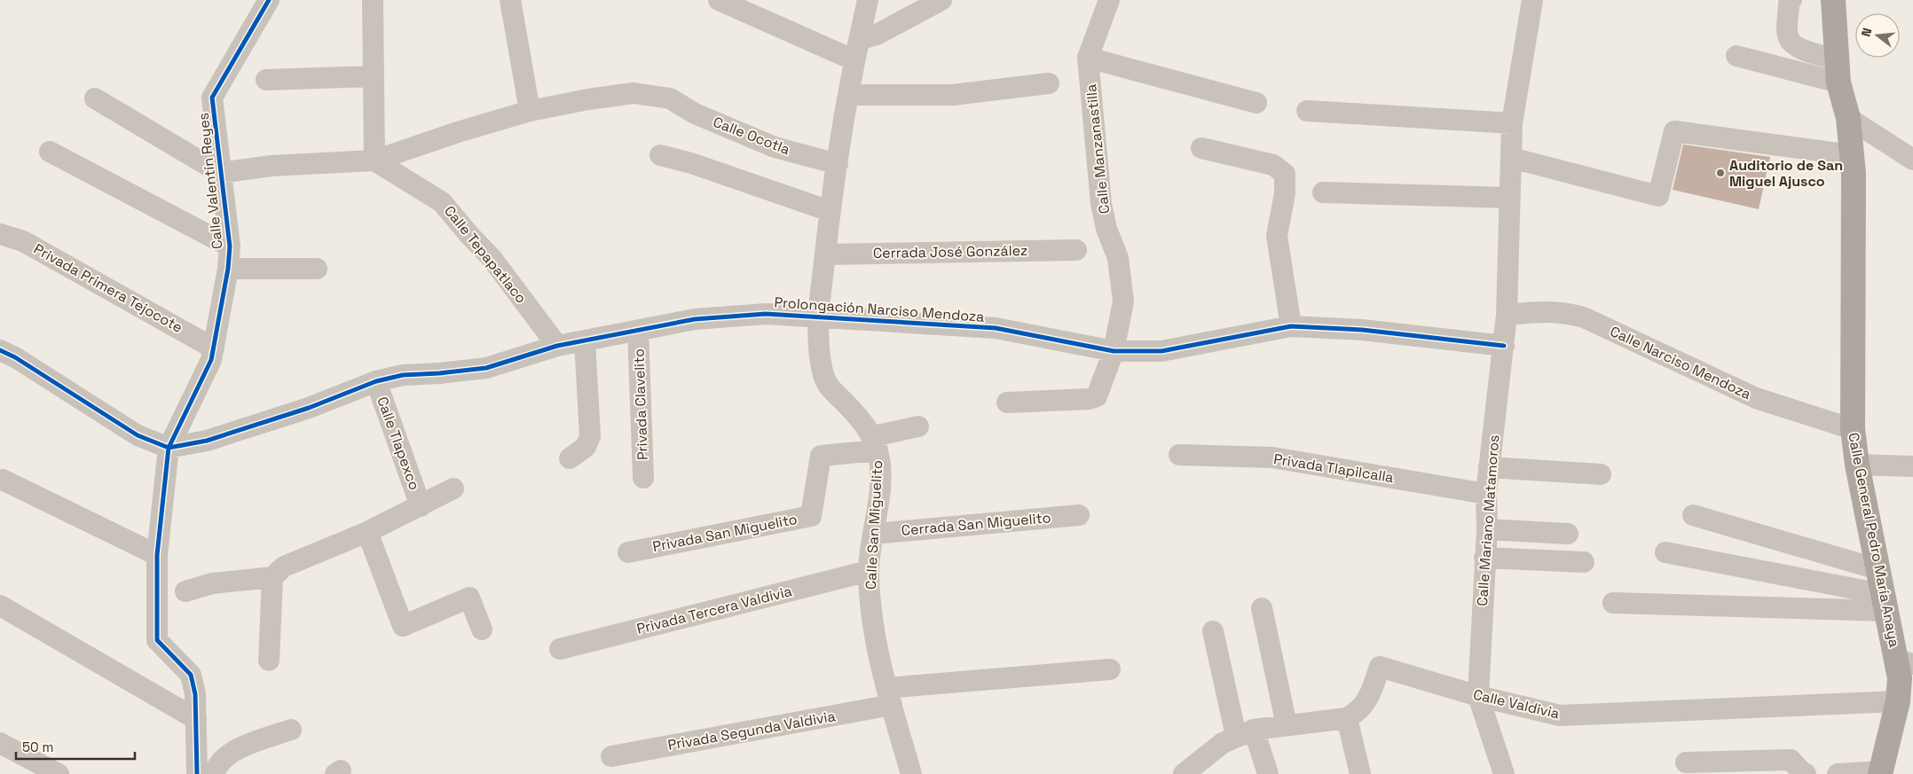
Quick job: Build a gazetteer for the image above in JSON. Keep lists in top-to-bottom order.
{
  "streets": {
    "main road": ["Calle General Pedro María Anaya"],
    "street": [
      "Calle Ocotla",
      "Calle Manzanastilla",
      "Calle Valentín Reyes",
      "Cerrada José González",
      "Calle Tepapatlaco",
      "Privada Primera Tejocote",
      "Prolongación Narciso Mendoza",
      "Calle Narciso Mendoza",
      "Privada Clavelito",
      "Calle Tlapexco",
      "Privada Tlapilcalla",
      "Calle Mariano Matamoros",
      "Cerrada San Miguelito",
      "Calle San Miguelito",
      "Privada San Miguelito",
      "Privada Tercera Valdivia",
      "Calle Valdivia",
      "Privada Segunda Valdivia"
    ]
  },
  "crossings": [
    ["Calle Manzanastilla", "Prolongación Narciso Mendoza"],
    ["Calle Valentín Reyes", "Privada Primera Tejocote"],
    ["Calle Valentín Reyes", "Prolongación Narciso Mendoza"],
    ["Calle Tepapatlaco", "Prolongación Narciso Mendoza"],
    ["Prolongación Narciso Mendoza", "Privada Clavelito"],
    ["Prolongación Narciso Mendoza", "Calle Tlapexco"],
    ["Prolongación Narciso Mendoza", "Calle Mariano Matamoros"],
    ["Calle Narciso Mendoza", "Calle Mariano Matamoros"],
    ["Calle Narciso Mendoza", "Calle General Pedro María Anaya"],
    ["Privada Tlapilcalla", "Calle Mariano Matamoros"],
    ["Calle Mariano Matamoros", "Calle Valdivia"],
    ["Cerrada San Miguelito", "Calle San Miguelito"],
    ["Calle San Miguelito", "Privada San Miguelito"],
    ["Calle San Miguelito", "Privada Tercera Valdivia"],
    ["Calle San Miguelito", "Privada Segunda Valdivia"],
    ["Calle General Pedro María Anaya", "Calle Valdivia"]
  ],
  "places": ["Auditorio de San Miguel Ajusco"],
  "scale_bar": "50 m",
  "north": "left"
}
